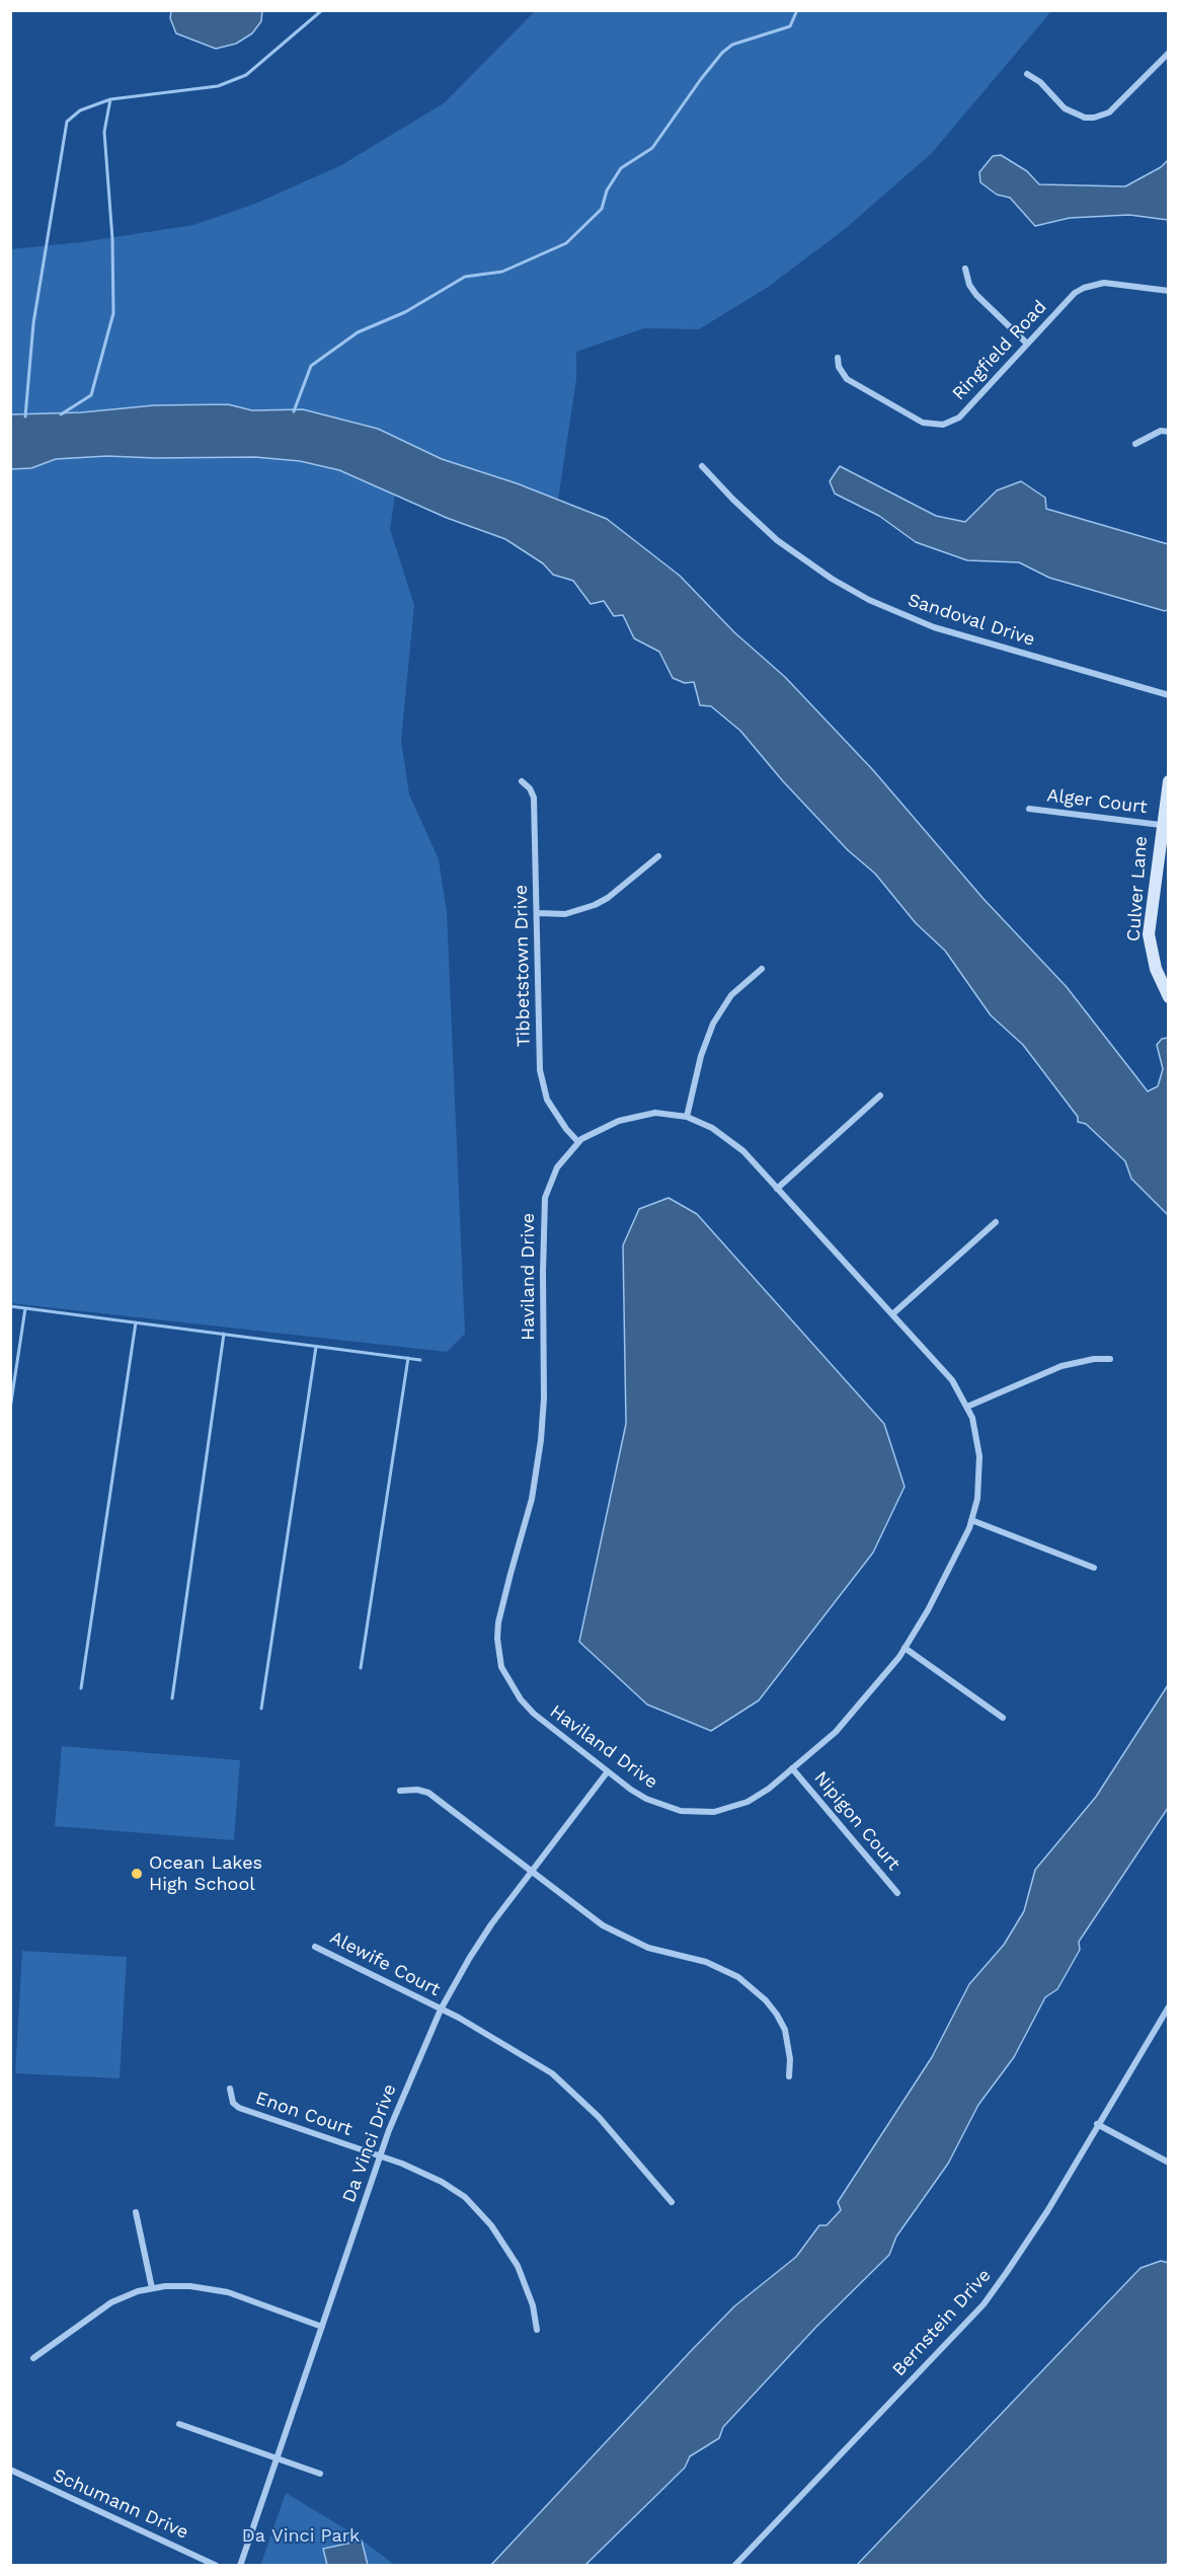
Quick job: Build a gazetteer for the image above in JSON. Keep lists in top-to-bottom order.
{
  "streets": {
    "street": [
      "Ringfield Road",
      "Sandoval Drive",
      "Alger Court",
      "Culver Lane",
      "Tibbetstown Drive",
      "Haviland Drive",
      "Nipigon Court",
      "Alewife Court",
      "Enon Court",
      "Da Vinci Drive",
      "Bernstein Drive",
      "Schumann Drive"
    ]
  },
  "crossings": [
    ["Alger Court", "Culver Lane"],
    ["Tibbetstown Drive", "Haviland Drive"],
    ["Haviland Drive", "Nipigon Court"],
    ["Haviland Drive", "Da Vinci Drive"],
    ["Alewife Court", "Da Vinci Drive"],
    ["Enon Court", "Da Vinci Drive"]
  ],
  "parks": ["Da Vinci Park"],
  "places": ["Ocean Lakes High School"]
}
